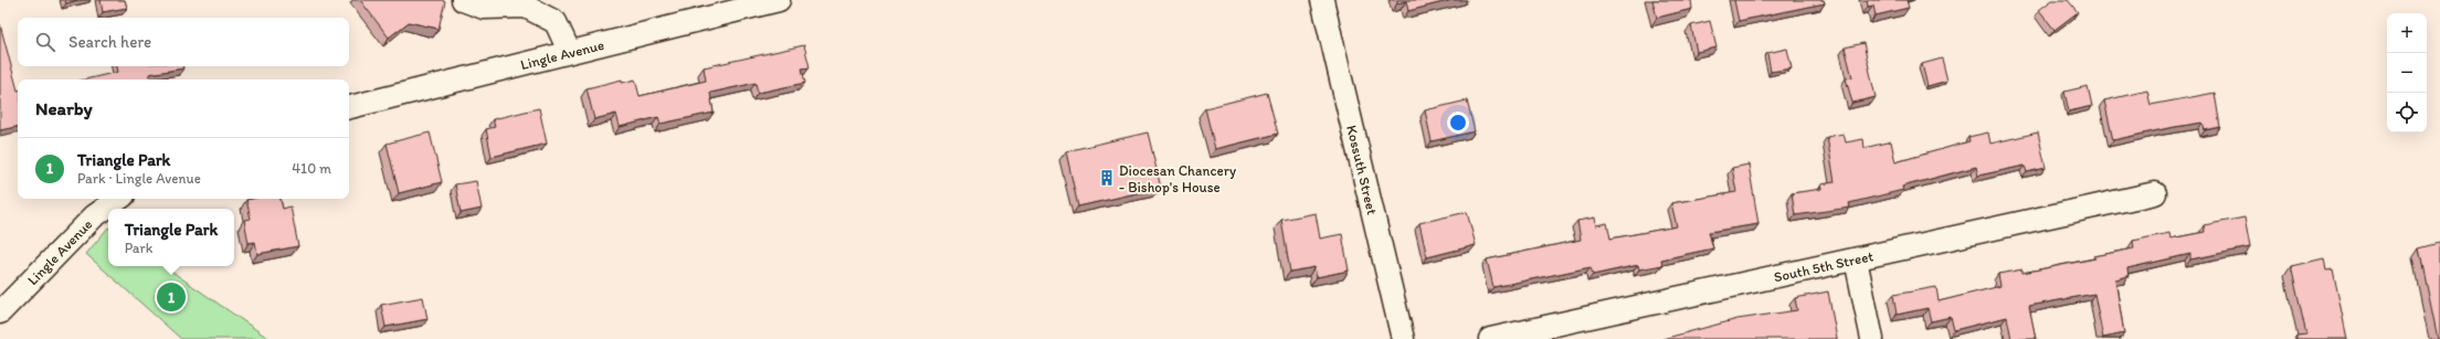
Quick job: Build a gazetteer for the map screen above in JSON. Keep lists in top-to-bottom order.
{
  "streets": {
    "street": ["Lingle Avenue", "Kossuth Street", "South 5th Street"]
  },
  "places": {
    "building": ["Diocesan Chancery - Bishop's House"]
  },
  "page": {
    "map_buttons": ["+", "−"],
    "search": "Search here",
    "heading": "Nearby",
    "list": [
      {
        "mark": "1",
        "name": "Triangle Park",
        "note": "Park · Lingle Avenue",
        "value": "410 m"
      }
    ],
    "popup": ["Triangle Park", "Park"],
    "pins": "1"
  }
}
